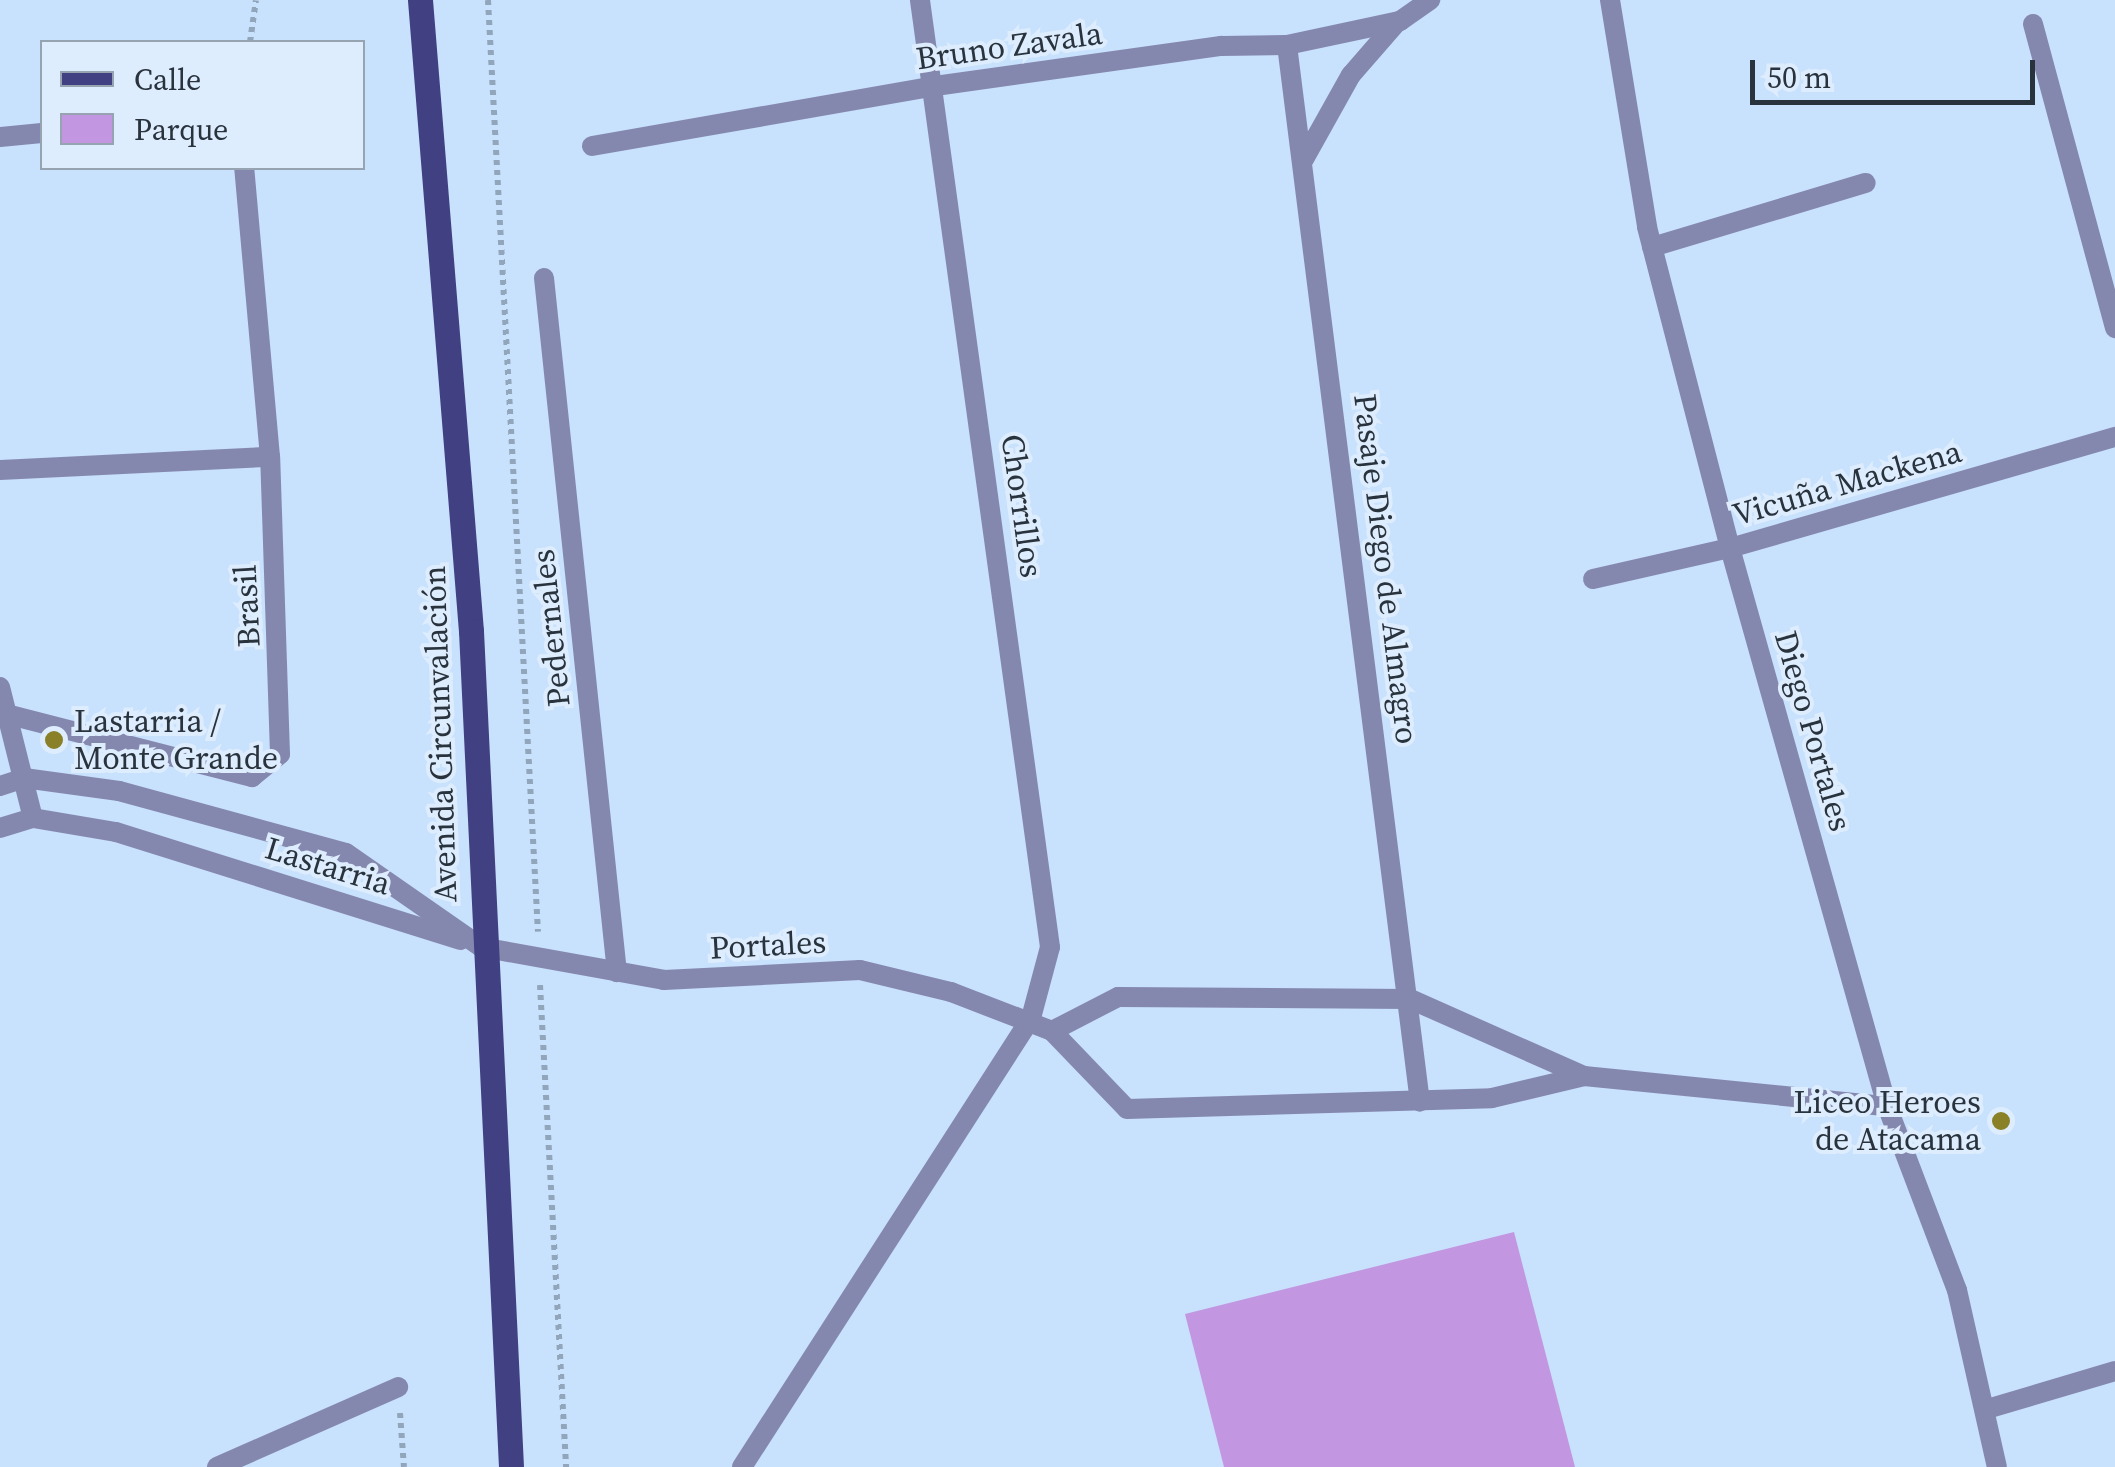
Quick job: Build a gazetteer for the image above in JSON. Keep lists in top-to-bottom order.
{
  "streets": {
    "main road": ["Avenida Circunvalación"],
    "street": [
      "Bruno Zavala",
      "Vicuña Mackena",
      "Chorrillos",
      "Pasaje Diego de Almagro",
      "Brasil",
      "Pedernales",
      "Diego Portales",
      "Lastarria",
      "Portales"
    ]
  },
  "crossings": [
    ["Bruno Zavala", "Chorrillos"],
    ["Bruno Zavala", "Pasaje Diego de Almagro"],
    ["Vicuña Mackena", "Diego Portales"],
    ["Chorrillos", "Portales"],
    ["Pasaje Diego de Almagro", "Portales"],
    ["Pedernales", "Portales"],
    ["Diego Portales", "Portales"],
    ["Avenida Circunvalación", "Lastarria"],
    ["Avenida Circunvalación", "Portales"],
    ["Lastarria", "Portales"]
  ],
  "places": ["Lastarria / Monte Grande", "Liceo Heroes de Atacama"],
  "legend": ["Calle", "Parque"],
  "scale_bar": "50 m"
}
